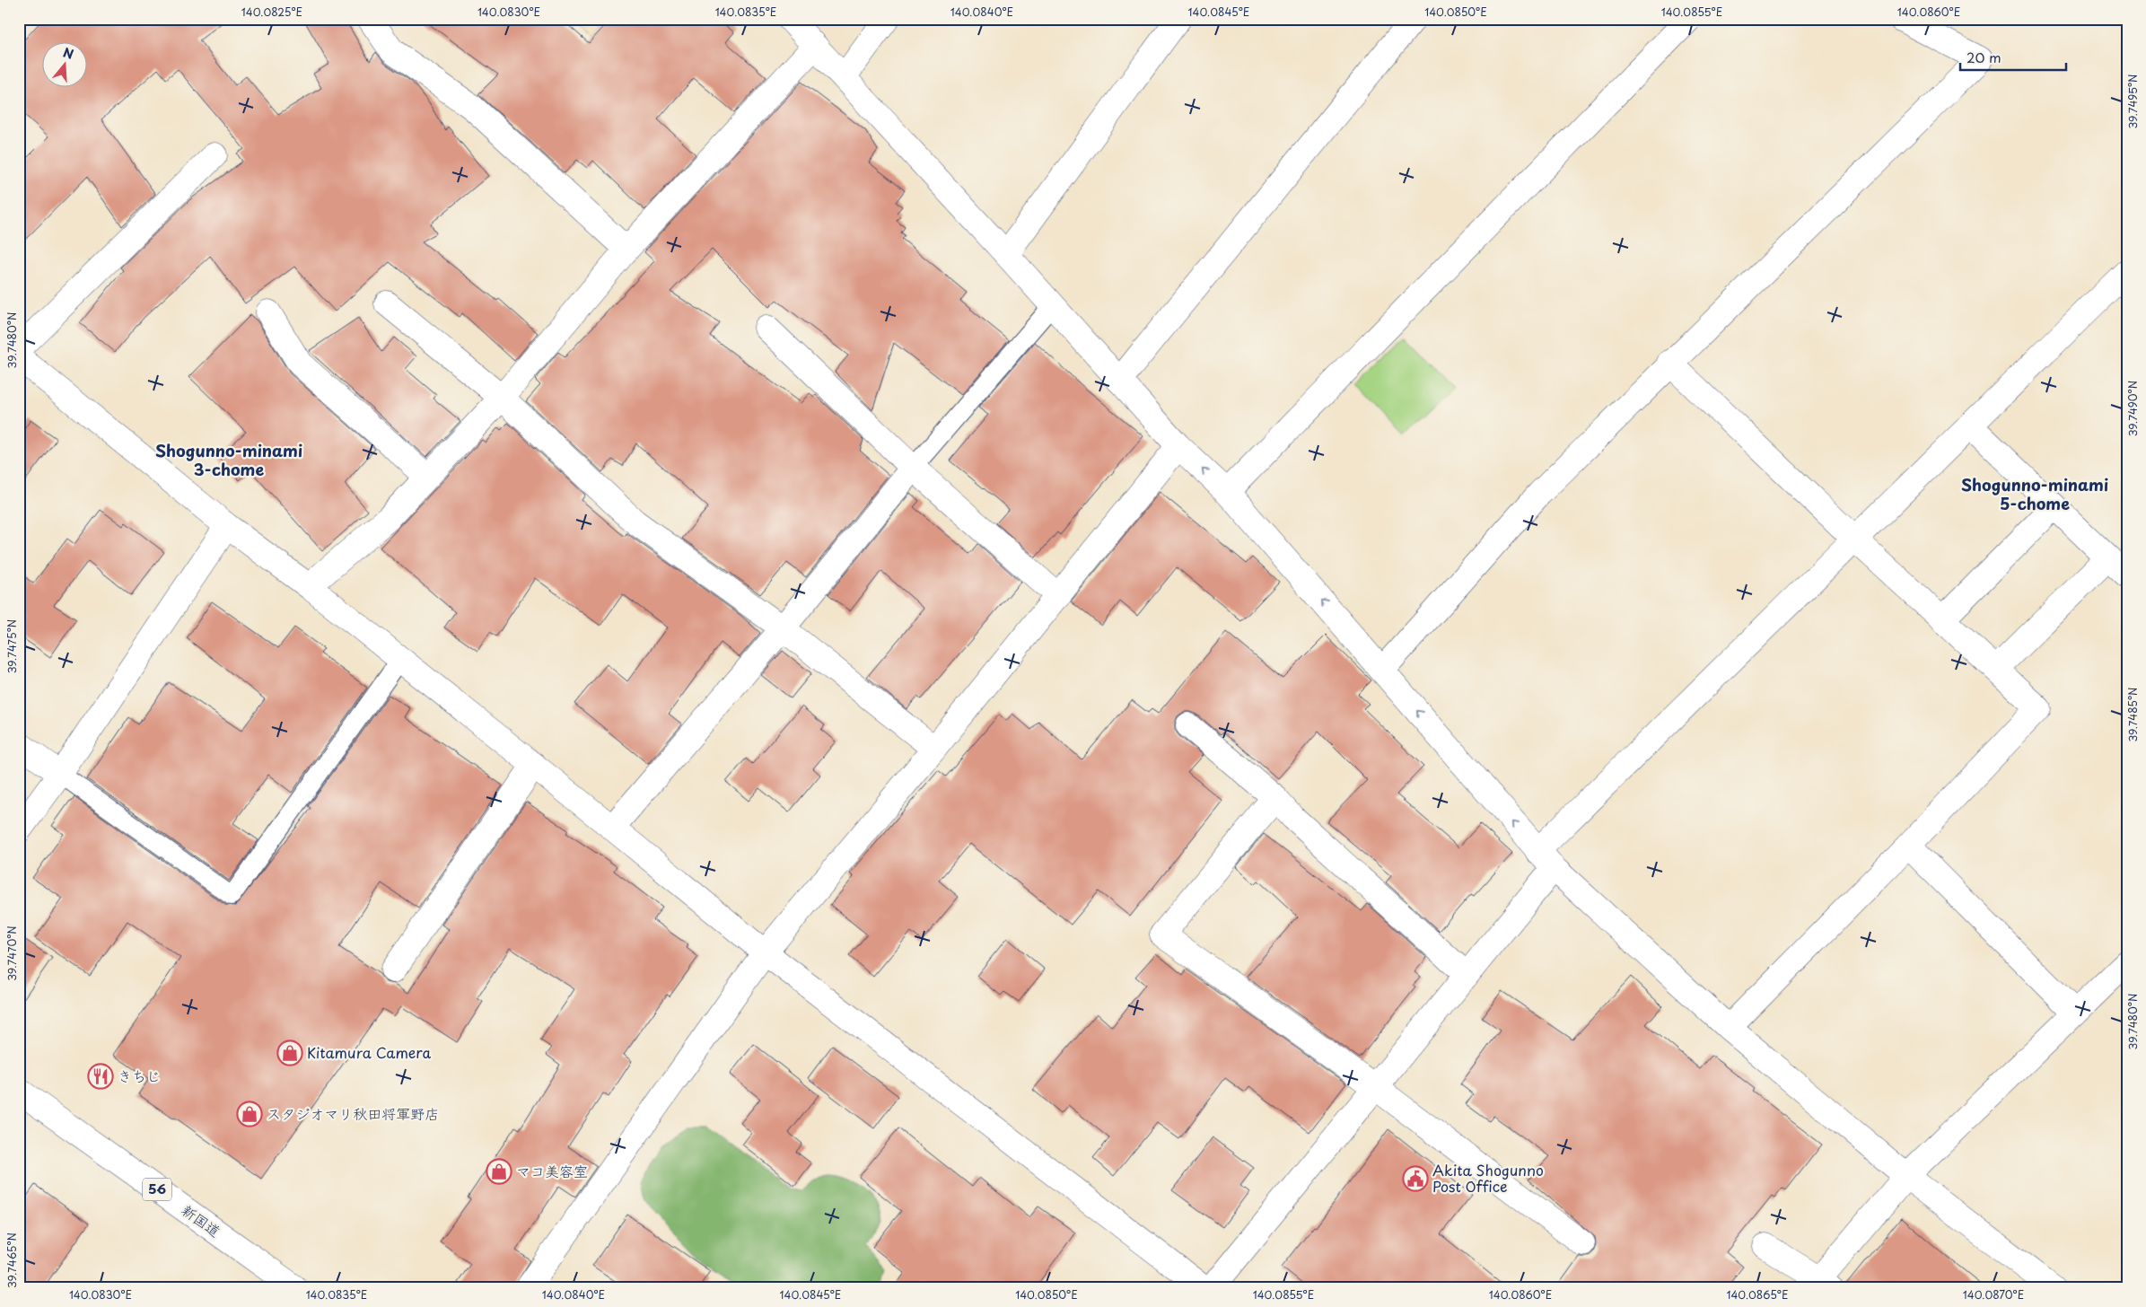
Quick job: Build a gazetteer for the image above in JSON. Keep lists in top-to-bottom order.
{
  "streets": {
    "street": ["56", "新国道"]
  },
  "districts": ["Shogunno-minami 3-chome", "Shogunno-minami 5-chome"],
  "places": {
    "shop": ["Kitamura Camera", "スタジオマリ秋田将軍野店", "マコ美容室"],
    "restaurant": ["きちじ"],
    "public building": ["Akita Shogunno Post Office"]
  },
  "scale_bar": "20 m",
  "north": "top",
  "coordinates": [
    "140.0825°E",
    "140.0830°E",
    "140.0835°E",
    "140.0840°E",
    "140.0845°E",
    "140.0850°E",
    "140.0855°E",
    "140.0860°E",
    "39.7495°N",
    "39.7480°N",
    "39.7490°N",
    "39.7475°N",
    "39.7485°N",
    "39.7470°N",
    "39.7465°N",
    "140.0865°E",
    "140.0870°E"
  ]
}
